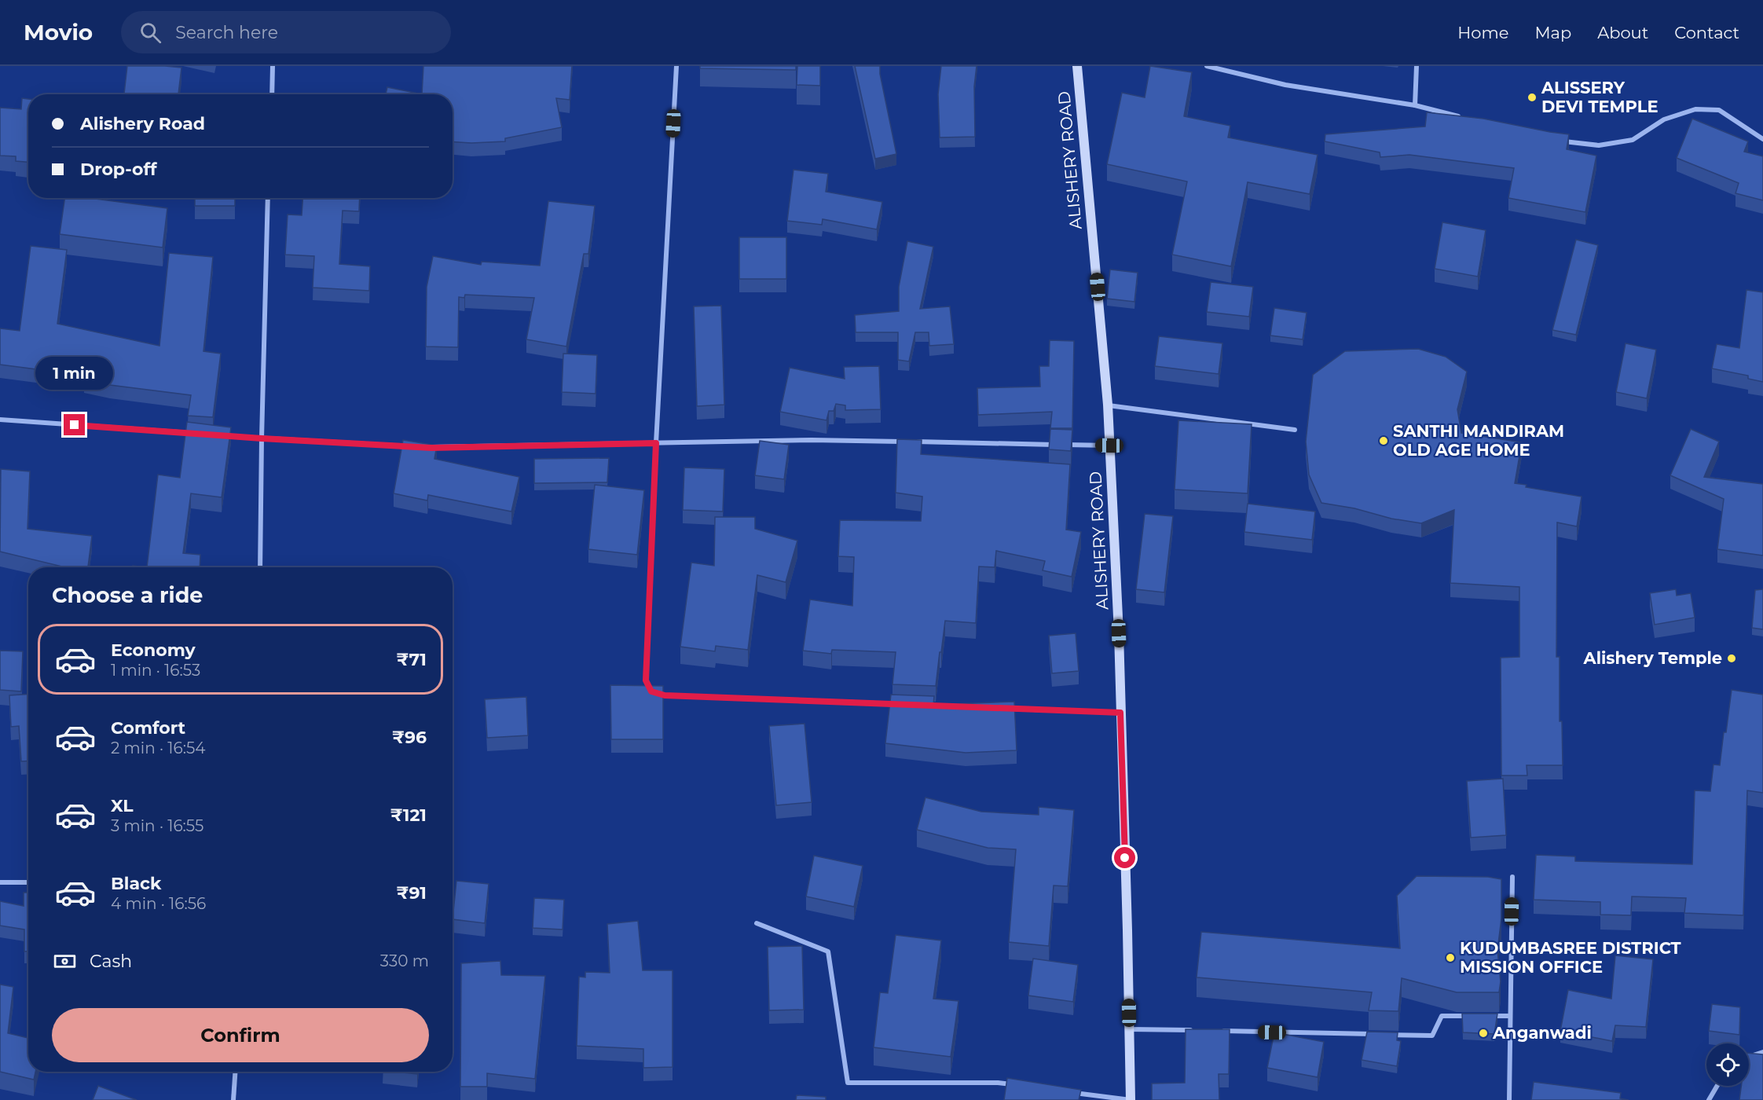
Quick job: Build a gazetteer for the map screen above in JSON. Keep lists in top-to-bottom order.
{
  "streets": {
    "main road": ["ALISHERY ROAD"]
  },
  "places": [
    "ALISSERY DEVI TEMPLE",
    "SANTHI MANDIRAM OLD AGE HOME",
    "Alishery Temple",
    "KUDUMBASREE DISTRICT MISSION OFFICE",
    "Anganwadi"
  ],
  "page": {
    "header": "Movio",
    "search": "Search here",
    "nav": [
      "Home",
      "Map",
      "About",
      "Contact"
    ],
    "banner": ["Alishery Road", "Drop-off"],
    "bubble": "1 min",
    "heading": "Choose a ride",
    "list": [
      {
        "name": "Economy",
        "note": "1 min · 16:53",
        "value": "₹71"
      },
      {
        "name": "Comfort",
        "note": "2 min · 16:54",
        "value": "₹96"
      },
      {
        "name": "XL",
        "note": "3 min · 16:55",
        "value": "₹121"
      },
      {
        "name": "Black",
        "note": "4 min · 16:56",
        "value": "₹91"
      }
    ],
    "pay": ["Cash", "330 m"],
    "buttons": "Confirm"
  }
}
